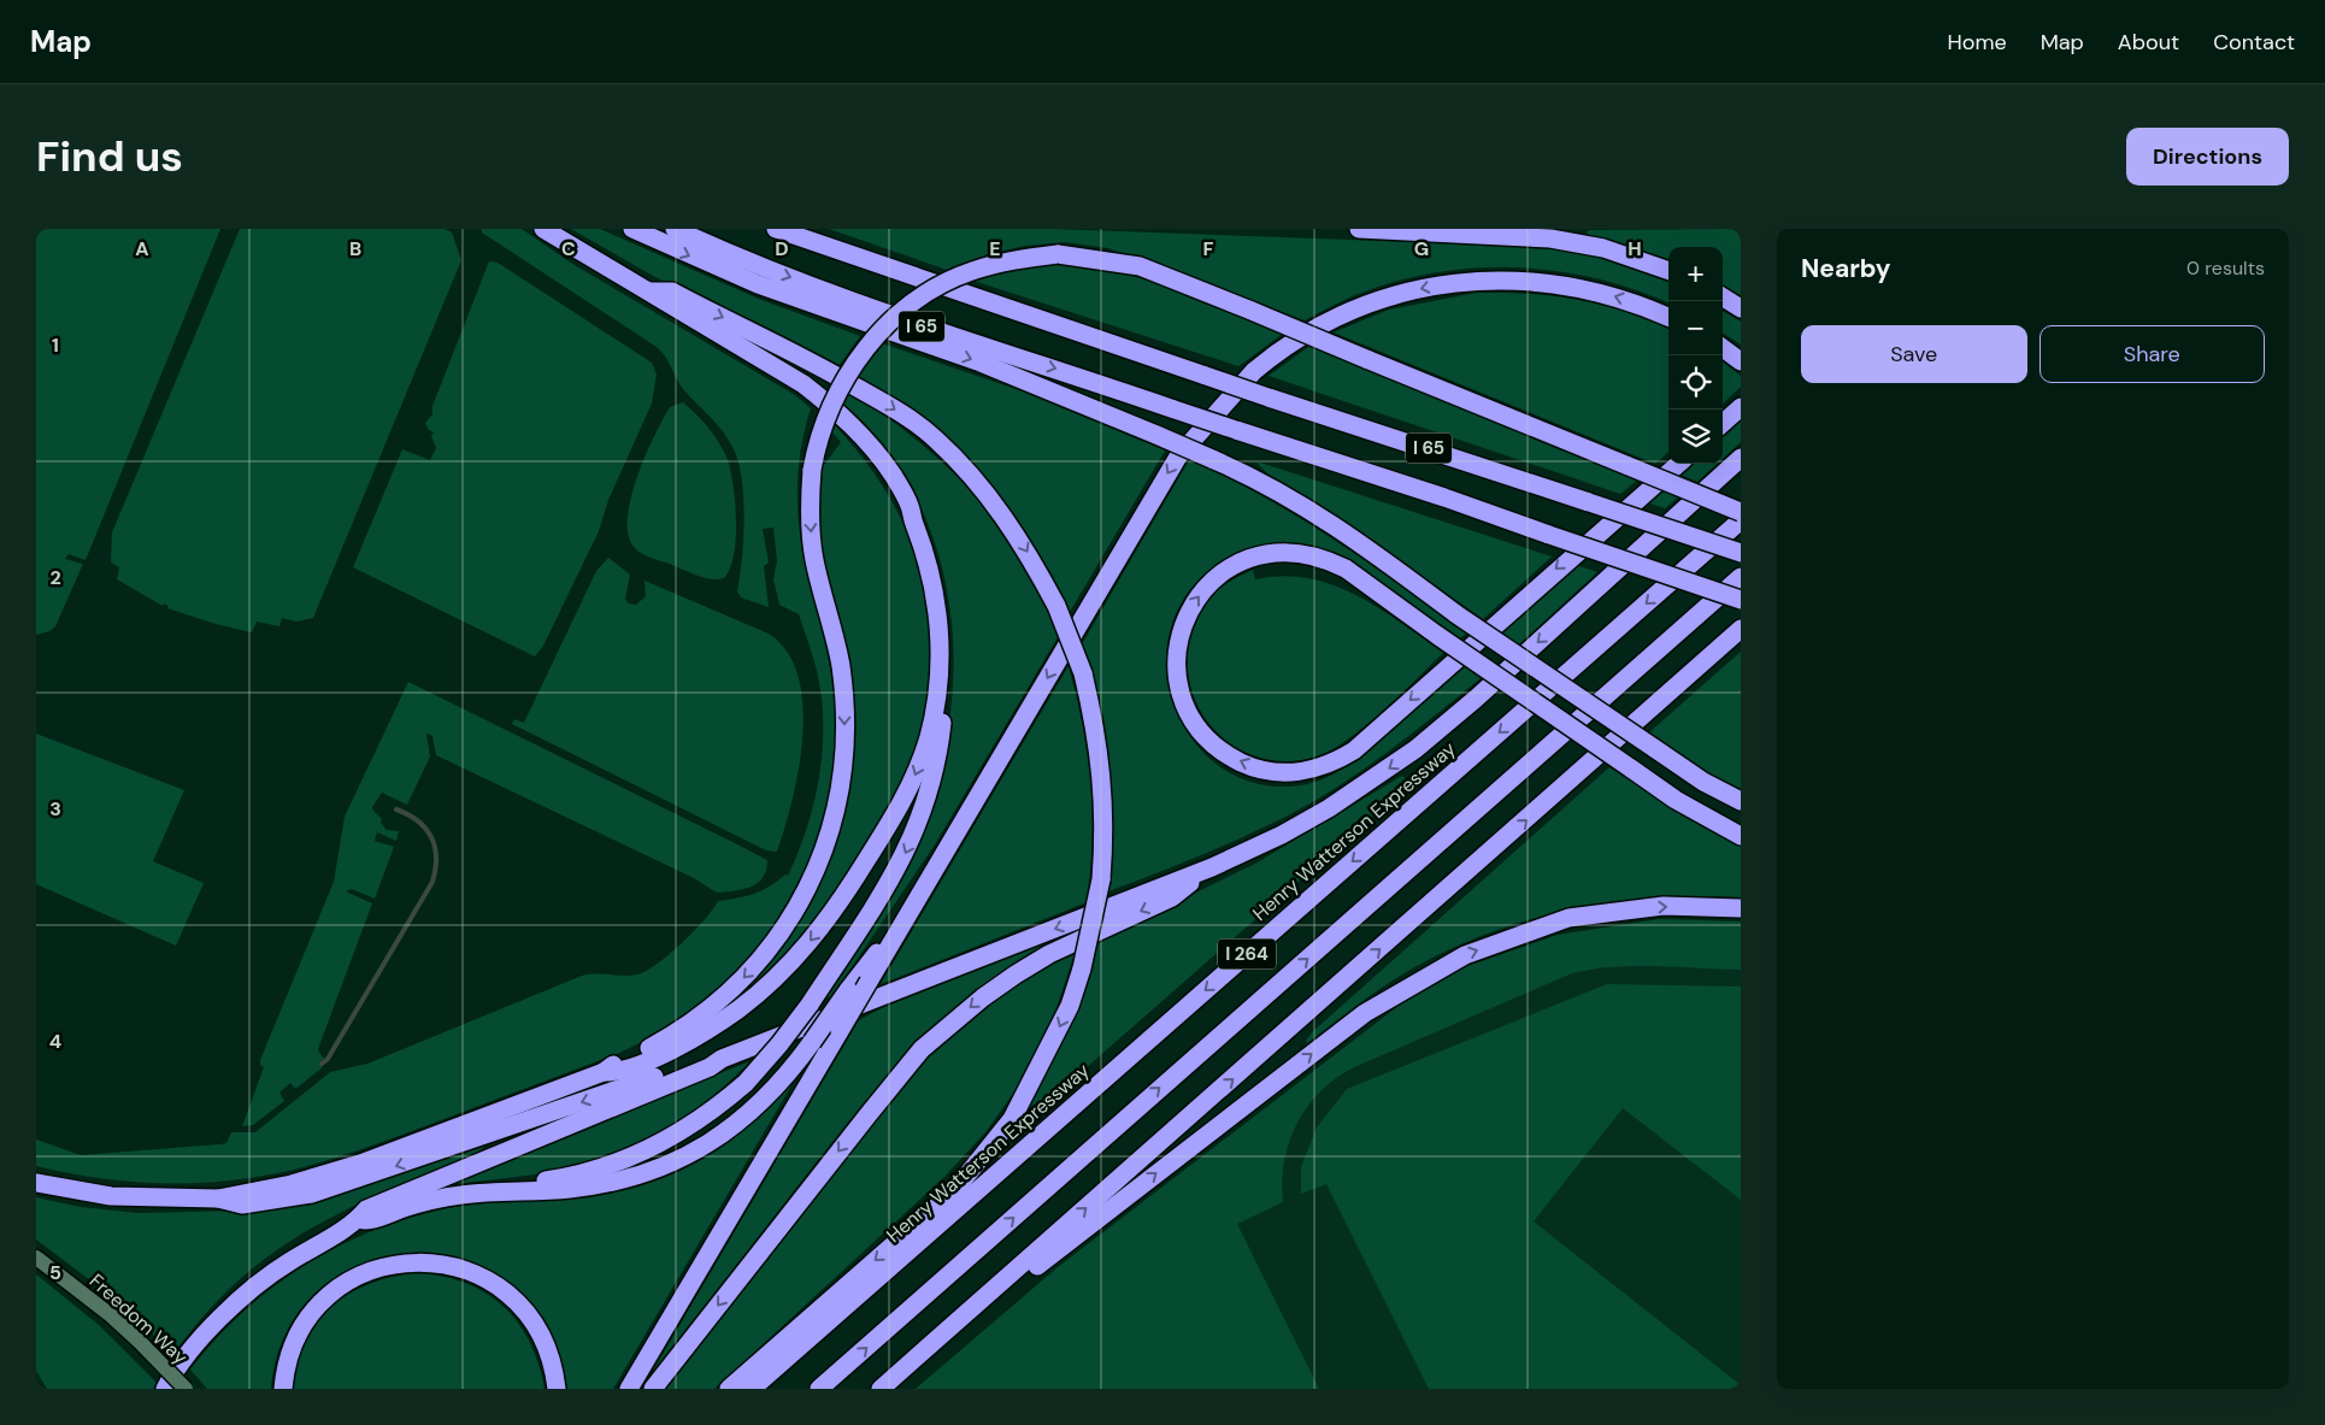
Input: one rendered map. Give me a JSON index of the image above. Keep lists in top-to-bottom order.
{
  "streets": {
    "highway": ["I 65", "Henry Watterson Expressway", "I 264"],
    "main road": ["Freedom Way"]
  },
  "page": {
    "header": "Map",
    "nav": [
      "Home",
      "Map",
      "About",
      "Contact"
    ],
    "buttons": [
      "Directions",
      ["Save", "Share"]
    ],
    "title": "Find us",
    "heading": ["Nearby", "0 results"],
    "map_buttons": ["+", "−"]
  },
  "grid": {
    "columns": [
      "A",
      "B",
      "C",
      "D",
      "E",
      "F",
      "G",
      "H"
    ],
    "rows": [
      "1",
      "2",
      "3",
      "4",
      "5"
    ]
  }
}
